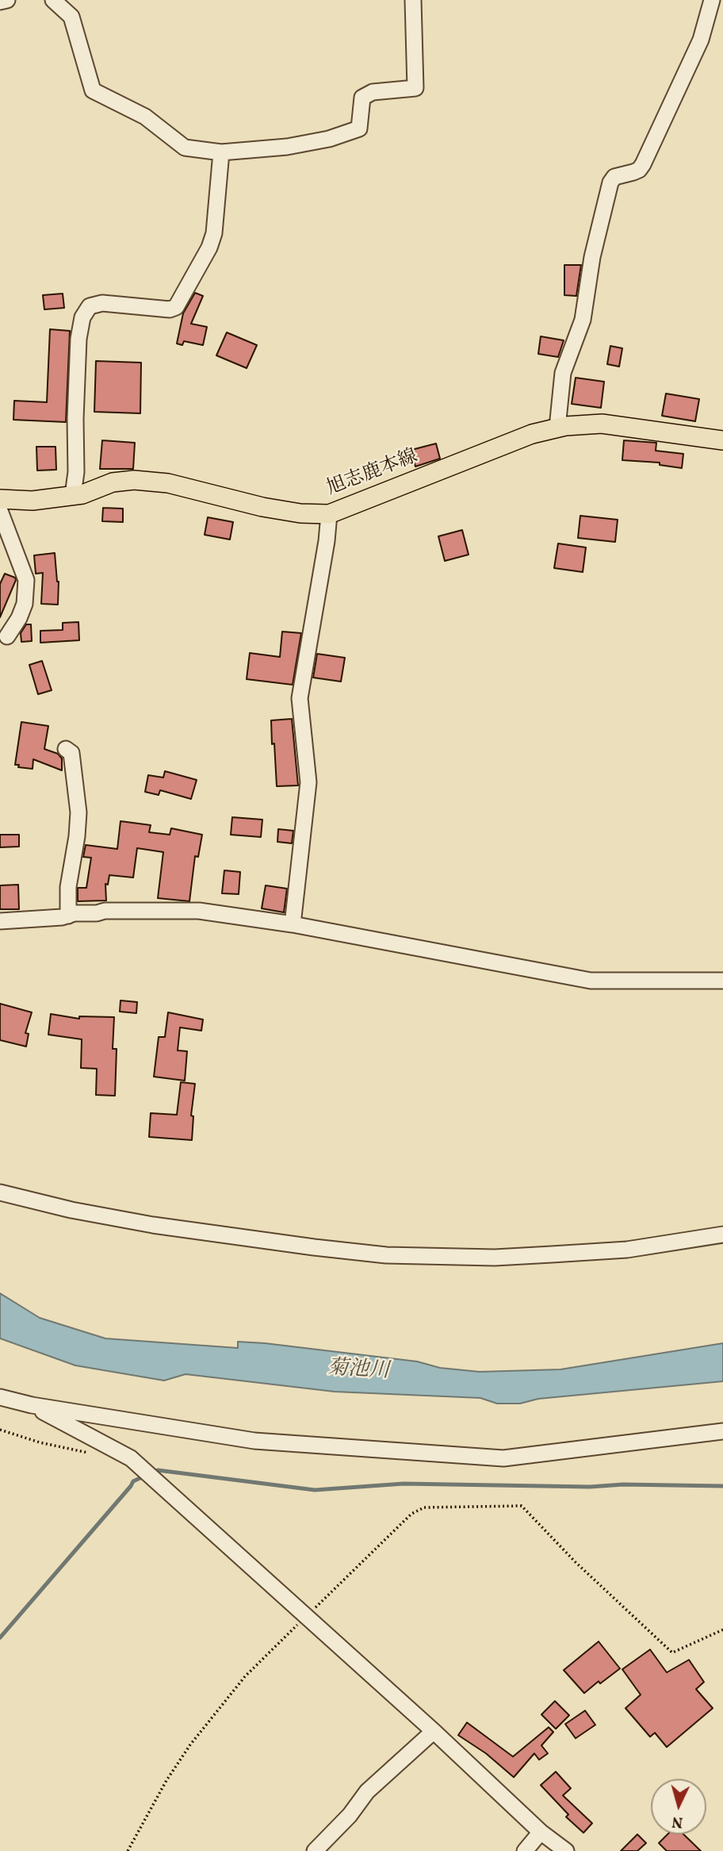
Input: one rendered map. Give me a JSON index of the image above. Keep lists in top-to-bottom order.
{
  "streets": {
    "main road": ["旭志鹿本線"]
  },
  "water": ["菊池川"],
  "north": "bottom"
}
